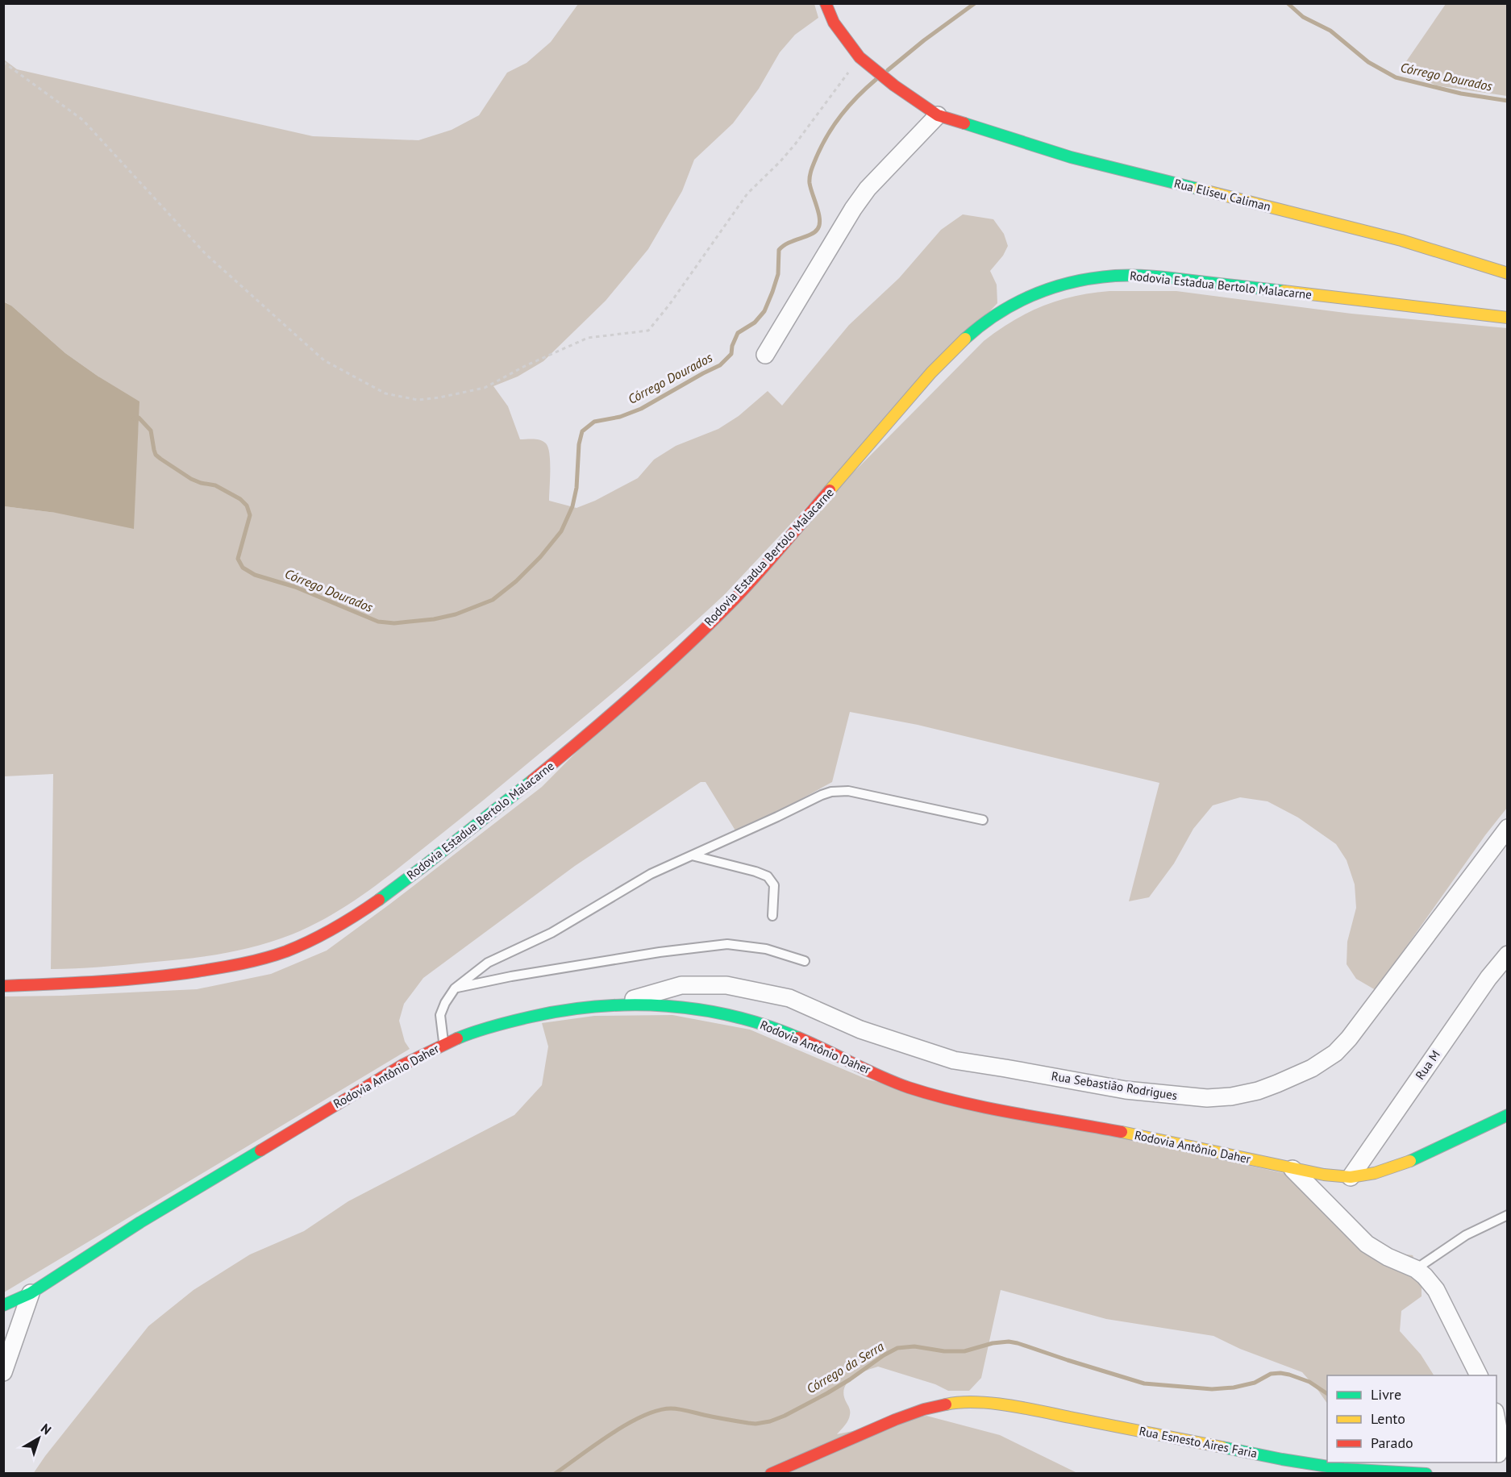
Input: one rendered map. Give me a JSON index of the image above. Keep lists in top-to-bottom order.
{
  "streets": {
    "main road": [
      "Rua Eliseu Caliman",
      "Rodovia Estadua Bertolo Malacarne",
      "Rodovia Antônio Daher",
      "Rua Esnesto Aires Faria"
    ],
    "street": ["Rua M", "Rua Sebastião Rodrigues"]
  },
  "crossings": [
    ["Rodovia Antônio Daher", "Rua M"],
    ["Rodovia Antônio Daher", "Rua Sebastião Rodrigues"]
  ],
  "water": ["Córrego Dourados", "Córrego da Serra"],
  "legend": ["Livre", "Lento", "Parado"],
  "north": "top right"
}
